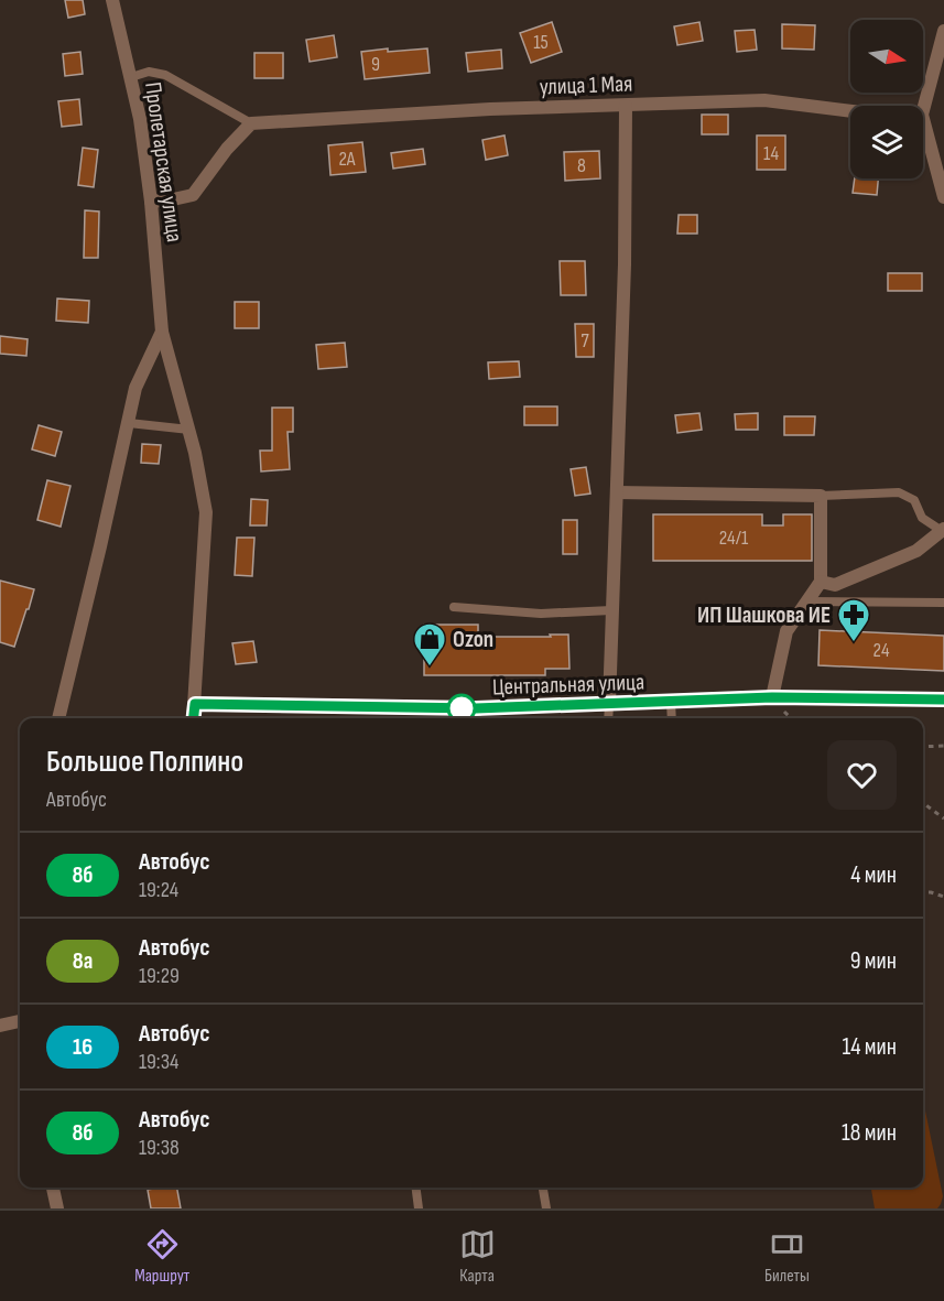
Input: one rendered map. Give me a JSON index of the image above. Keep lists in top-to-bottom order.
{
  "streets": {
    "street": ["улица 1 Мая", "Пролетарская улица", "Центральная улица"]
  },
  "places": {
    "pharmacy": ["ИП Шашкова ИЕ"],
    "shop": ["Ozon"]
  },
  "lines": ["bus line 8б"],
  "house_numbers": [
    "15",
    "9",
    "14",
    "2А",
    "8",
    "7",
    "24/1",
    "24"
  ],
  "north": "right",
  "page": {
    "heading": ["Большое Полпино", "Автобус"],
    "list": [
      {
        "mark": "8б",
        "name": "Автобус",
        "note": "19:24",
        "value": "4 мин"
      },
      {
        "mark": "8а",
        "name": "Автобус",
        "note": "19:29",
        "value": "9 мин"
      },
      {
        "mark": "16",
        "name": "Автобус",
        "note": "19:34",
        "value": "14 мин"
      },
      {
        "mark": "8б",
        "name": "Автобус",
        "note": "19:38",
        "value": "18 мин"
      }
    ],
    "tabs": ["Маршрут", "Карта", "Билеты"]
  }
}
